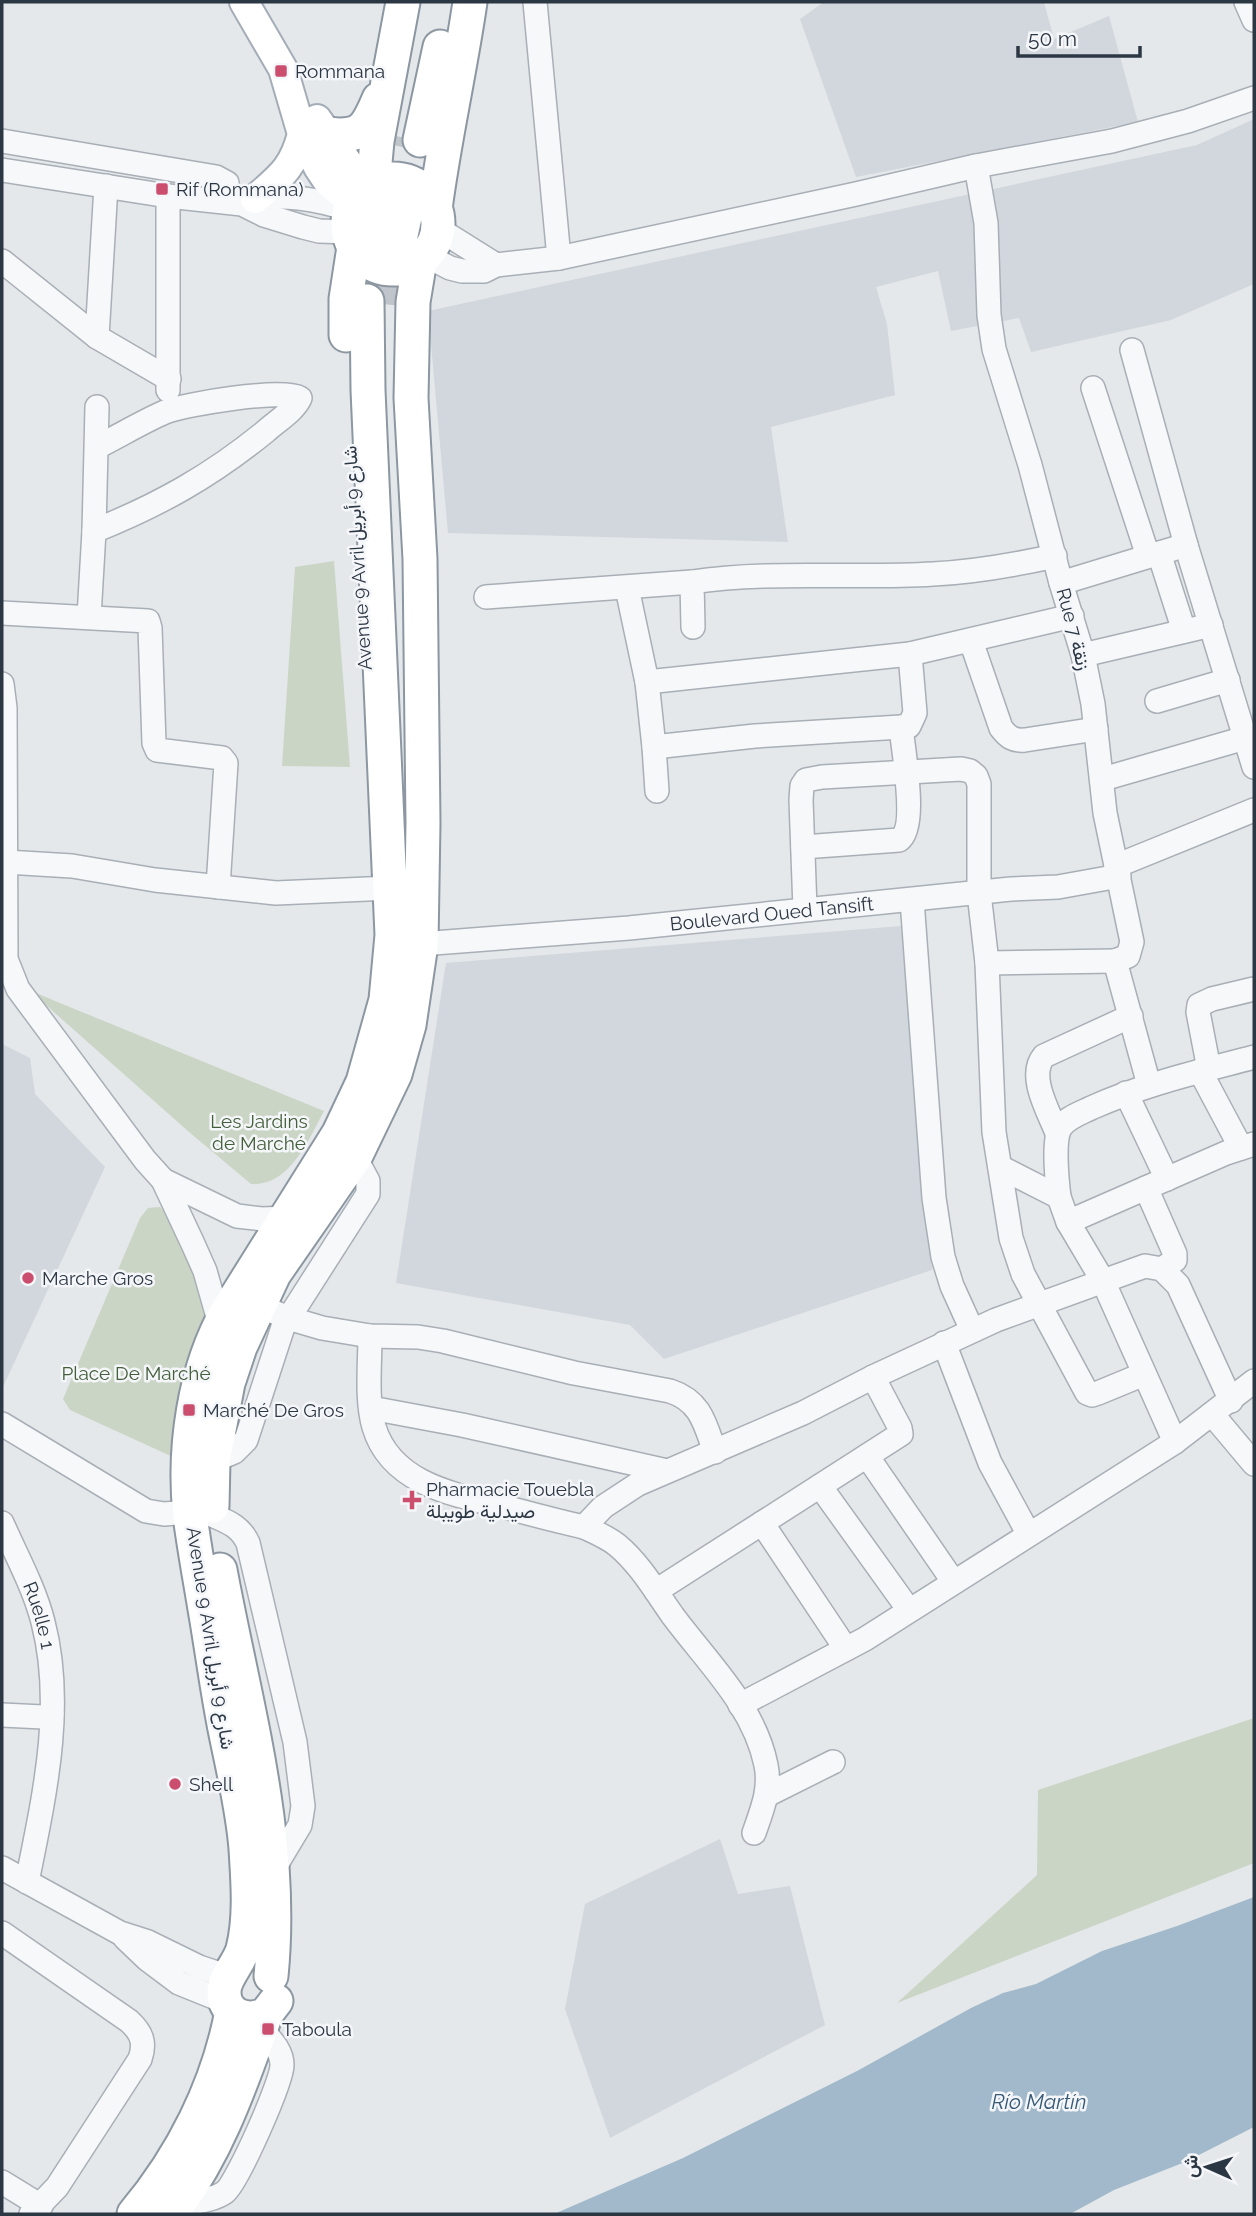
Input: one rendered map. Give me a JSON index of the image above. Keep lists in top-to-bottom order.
{
  "streets": {
    "highway": ["Avenue 9 Avril شارع 9 أبريل"],
    "street": ["Rue 7 زنقة", "Boulevard Oued Tansift", "Ruelle 1"]
  },
  "crossings": [
    ["Avenue 9 Avril شارع 9 أبريل", "Boulevard Oued Tansift"],
    ["Rue 7 زنقة", "Boulevard Oued Tansift"]
  ],
  "water": ["Río Martín"],
  "parks": ["Les Jardins de Marché", "Place De Marché"],
  "places": {
    "transit": [
      "Rommana",
      "Rif (Rommana)",
      "Marché De Gros",
      "Taboula"
    ],
    "other": ["Marche Gros", "Shell"],
    "health": ["Pharmacie Touebla صيدلية طويبلة"]
  },
  "scale_bar": "50 m",
  "north": "left"
}
